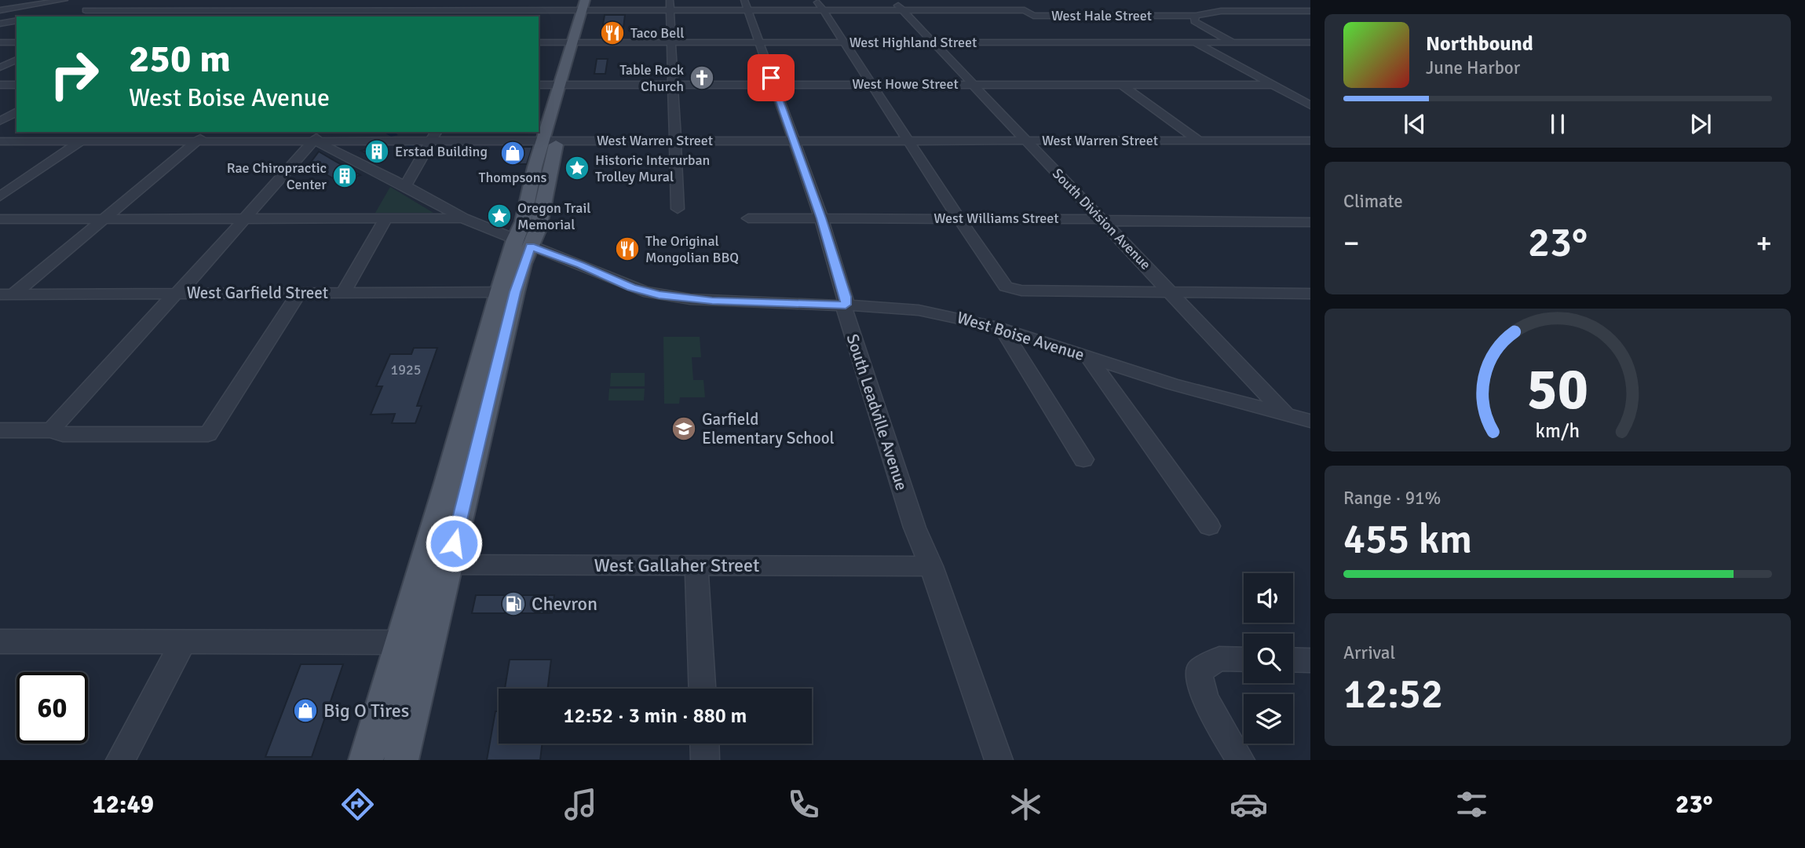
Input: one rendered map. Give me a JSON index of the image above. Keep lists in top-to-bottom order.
{
  "streets": {
    "street": [
      "West Hale Street",
      "West Highland Street",
      "West Howe Street",
      "West Warren Street",
      "West Williams Street",
      "South Division Avenue",
      "West Garfield Street",
      "West Boise Avenue",
      "South Leadville Avenue",
      "West Gallaher Street"
    ]
  },
  "crossings": [
    ["West Hale Street", "South Division Avenue"],
    ["West Hale Street", "South Leadville Avenue"],
    ["West Highland Street", "South Division Avenue"],
    ["West Highland Street", "South Leadville Avenue"],
    ["West Howe Street", "South Division Avenue"],
    ["West Howe Street", "South Leadville Avenue"],
    ["West Warren Street", "South Division Avenue"],
    ["West Warren Street", "West Boise Avenue"],
    ["West Warren Street", "South Leadville Avenue"],
    ["West Williams Street", "South Division Avenue"],
    ["West Williams Street", "South Leadville Avenue"],
    ["South Division Avenue", "West Boise Avenue"],
    ["West Boise Avenue", "South Leadville Avenue"],
    ["South Leadville Avenue", "West Gallaher Street"]
  ],
  "places": {
    "restaurant": ["Taco Bell", "The Original Mongolian BBQ"],
    "church": ["Table Rock Church"],
    "building": ["Erstad Building", "Rae Chiropractic Center"],
    "shop": ["Thompsons", "Big O Tires"],
    "place": ["Historic Interurban Trolley Mural", "Oregon Trail Memorial"],
    "school or university": ["Garfield Elementary School"],
    "fuel station": ["Chevron"]
  },
  "house_numbers": ["1925"],
  "page": {
    "turn": ["250 m", "West Boise Avenue"],
    "song": ["Northbound", "June Harbor"],
    "tile": [
      "Climate",
      ["Range · 91%", "455 km"],
      ["Arrival", "12:52"]
    ],
    "heat": ["−", "23°", "+"],
    "limit": "60",
    "trip": "12:52 · 3 min · 880 m",
    "tabs": ["12:49", "23°"],
    "gauge": ["50", "km/h"]
  }
}
